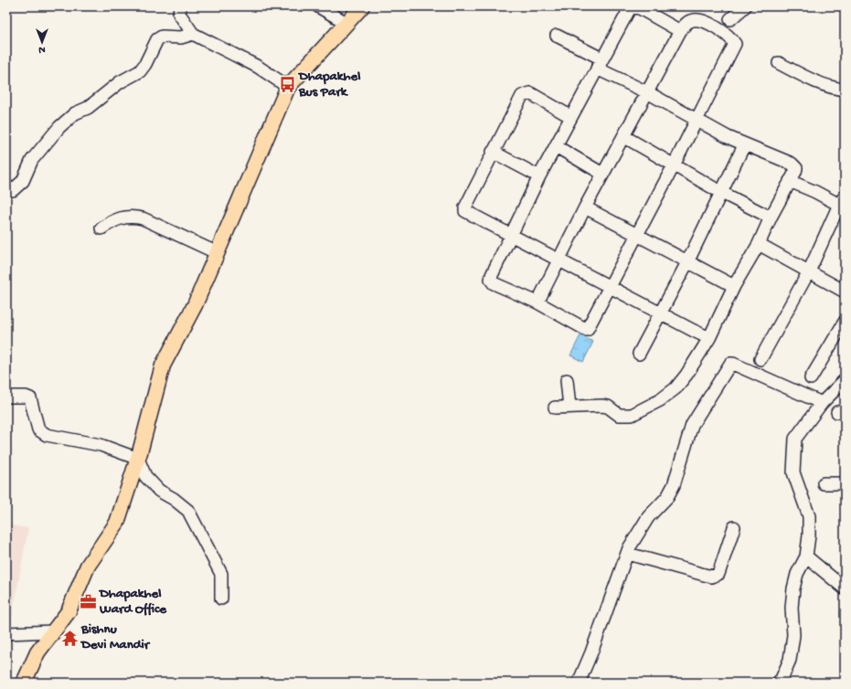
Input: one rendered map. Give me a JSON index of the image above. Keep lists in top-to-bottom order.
{
  "places": {
    "bus stop": ["Dhapakhel Bus Park"],
    "office": ["Dhapakhel Ward Office"],
    "temple": ["Bishnu Devi Mandir"]
  },
  "north": "bottom"
}
